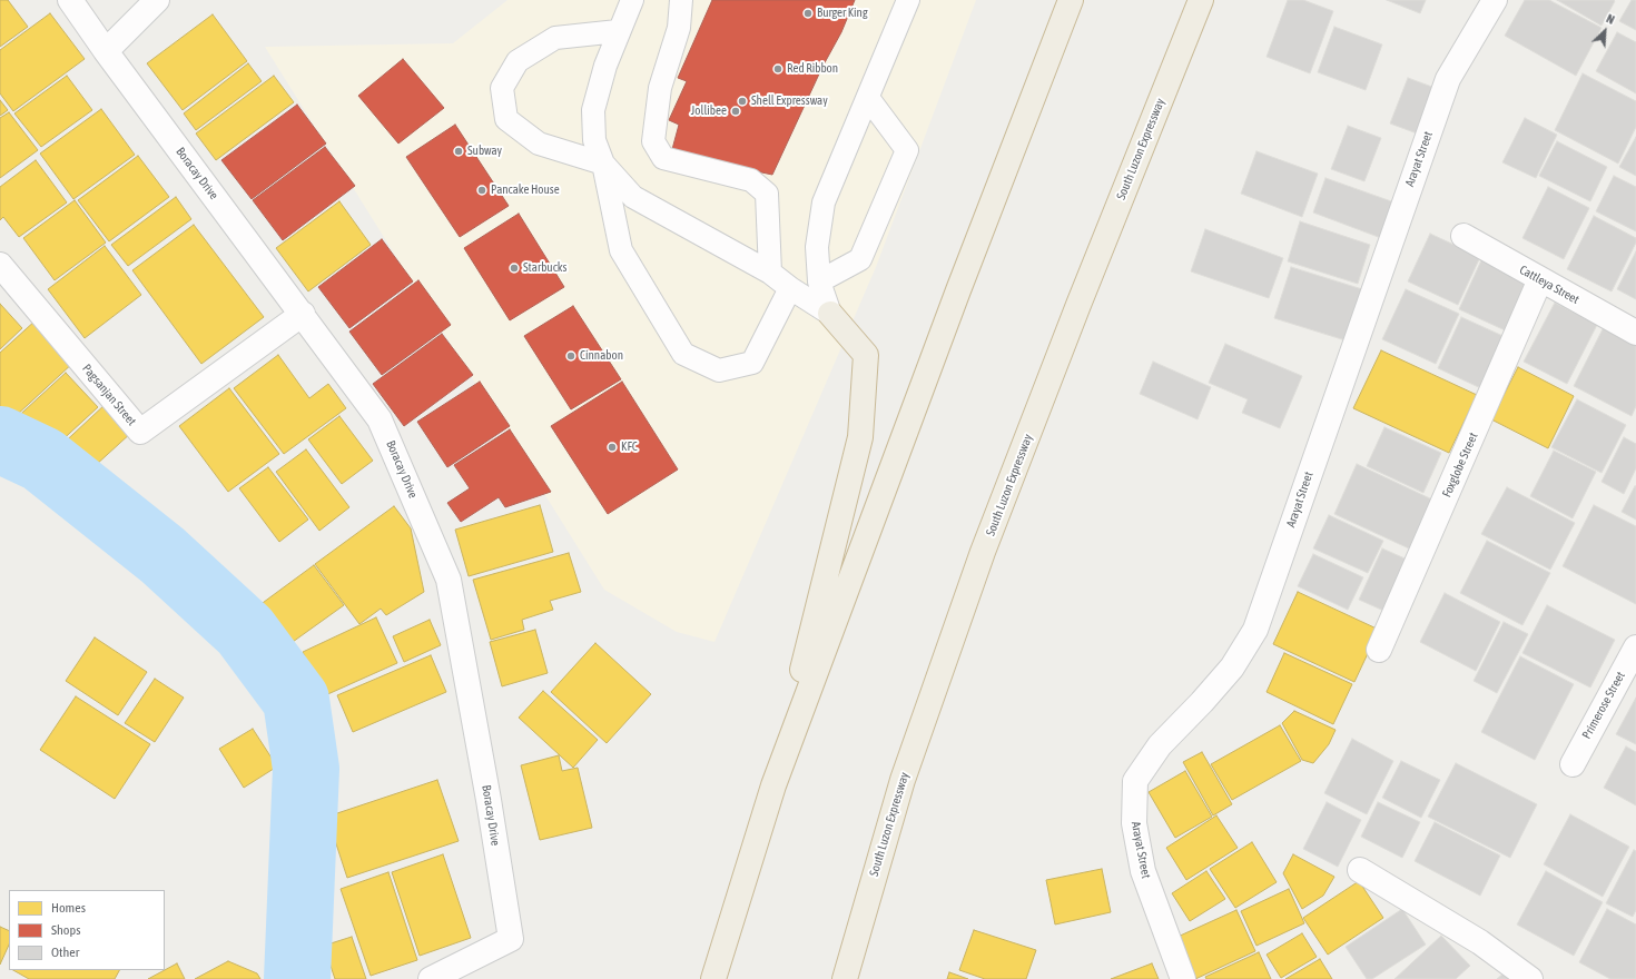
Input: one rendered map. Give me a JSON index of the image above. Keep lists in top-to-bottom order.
{
  "streets": {
    "highway": ["South Luzon Expressway"],
    "street": [
      "Arayat Street",
      "Boracay Drive",
      "Cattleya Street",
      "Pagsanjan Street",
      "Foxglobe Street",
      "Primerose Street"
    ]
  },
  "crossings": [
    ["Boracay Drive", "Pagsanjan Street"],
    ["Cattleya Street", "Foxglobe Street"]
  ],
  "places": [
    "Burger King",
    "Red Ribbon",
    "Shell Expressway",
    "Jollibee",
    "Subway",
    "Pancake House",
    "Starbucks",
    "Cinnabon",
    "KFC"
  ],
  "legend": ["Homes", "Shops", "Other"],
  "north": "top right"
}
